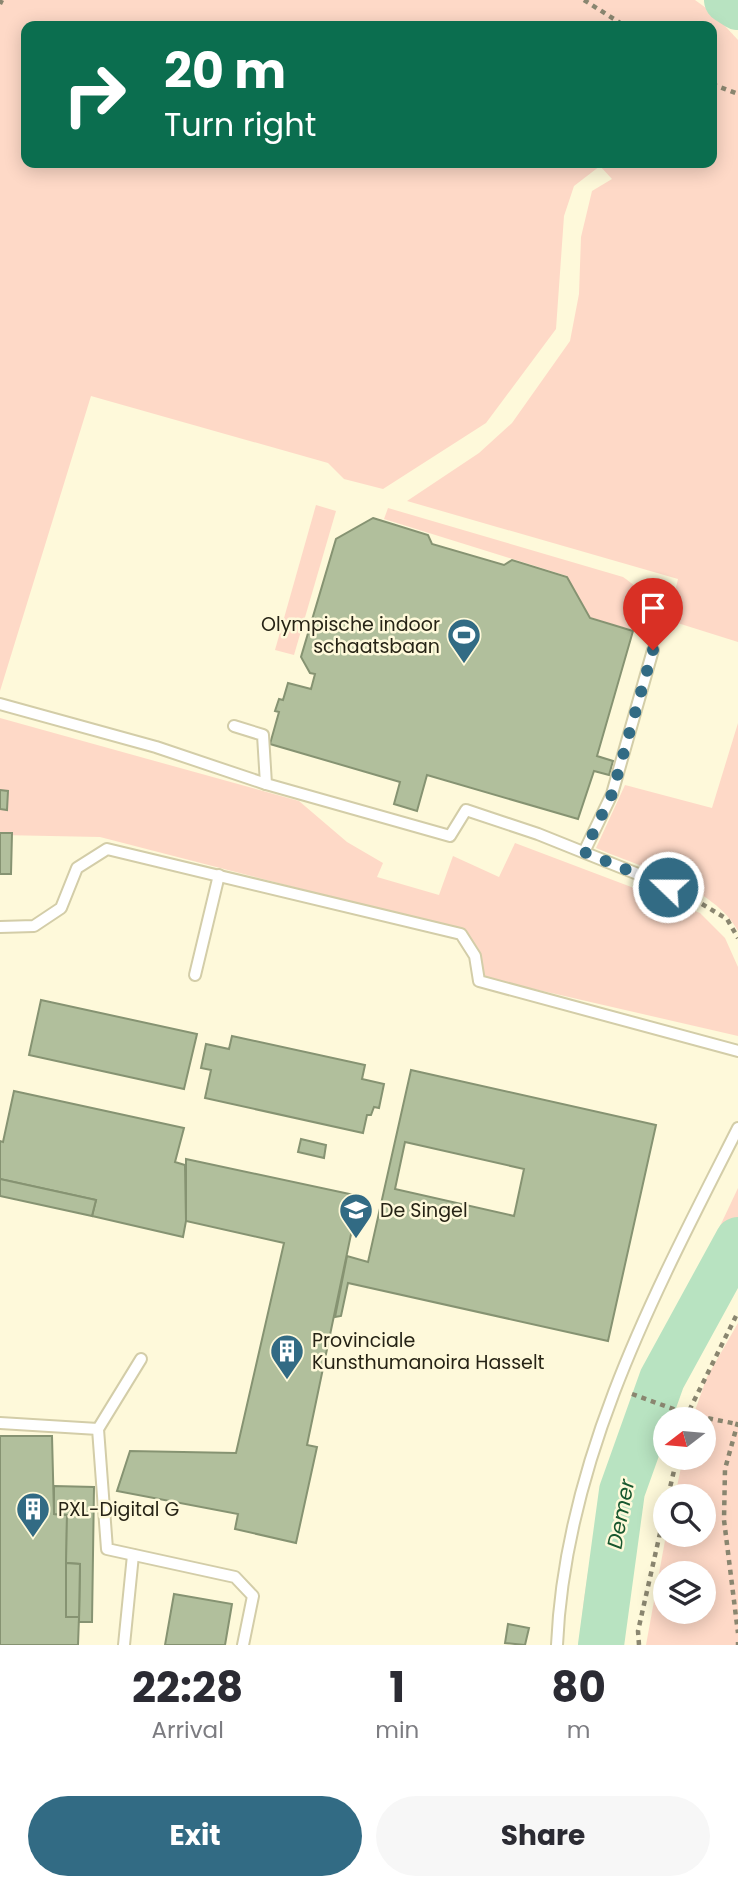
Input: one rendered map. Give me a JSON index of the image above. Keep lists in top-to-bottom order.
{
  "water": ["Demer"],
  "places": {
    "sports": ["Olympische indoor schaatsbaan"],
    "school or university": ["De Singel"],
    "building": ["Provinciale Kunsthumanoira Hasselt", "PXL-Digital G"]
  },
  "north": "left",
  "page": {
    "turn": ["20 m", "Turn right"],
    "eta": [
      "22:28",
      "Arrival",
      "1",
      "min",
      "80",
      "m"
    ],
    "buttons": ["Exit", "Share"]
  }
}
